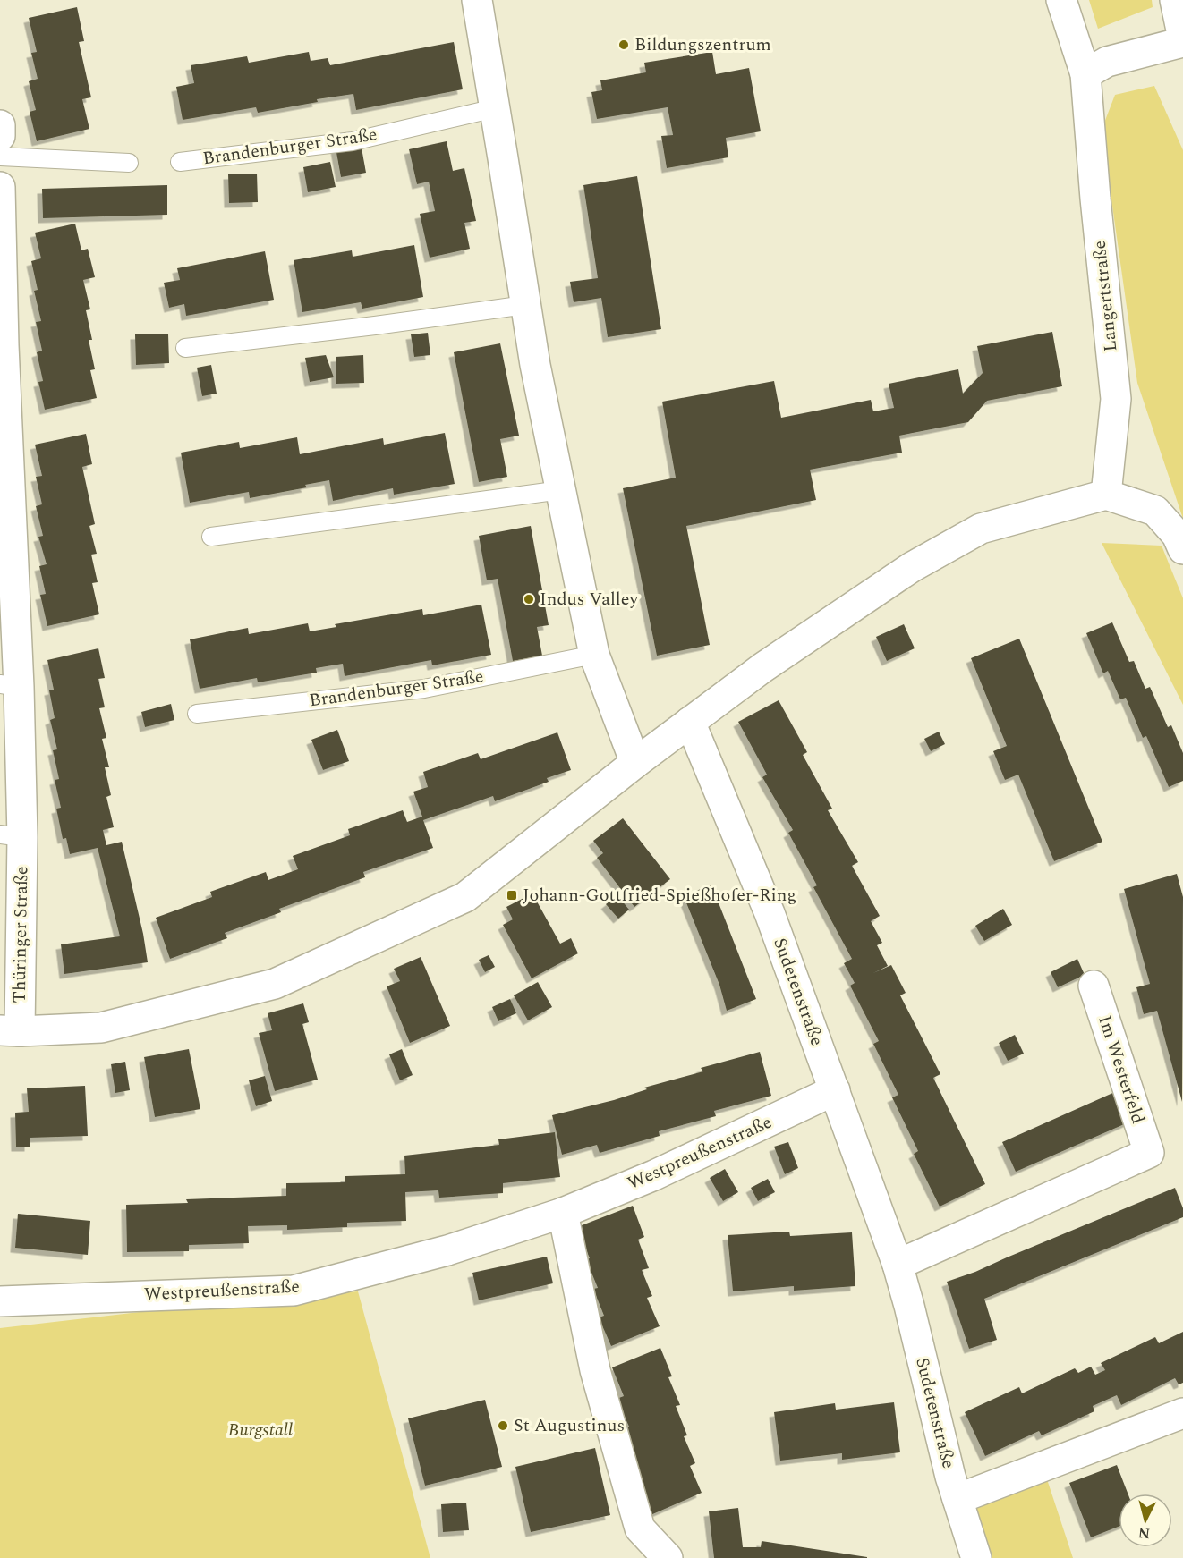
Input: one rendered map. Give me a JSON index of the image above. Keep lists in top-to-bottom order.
{
  "streets": {
    "street": [
      "Langertstraße",
      "Thüringer Straße",
      "Sudetenstraße",
      "Im Westerfeld",
      "Westpreußenstraße"
    ],
    "lane": ["Brandenburger Straße"]
  },
  "crossings": [
    ["Sudetenstraße", "Im Westerfeld"],
    ["Sudetenstraße", "Westpreußenstraße"]
  ],
  "parks": ["Burgstall"],
  "places": {
    "other": ["Bildungszentrum", "Indus Valley", "St Augustinus"],
    "transit": ["Johann-Gottfried-Spießhofer-Ring"]
  },
  "north": "bottom"
}
